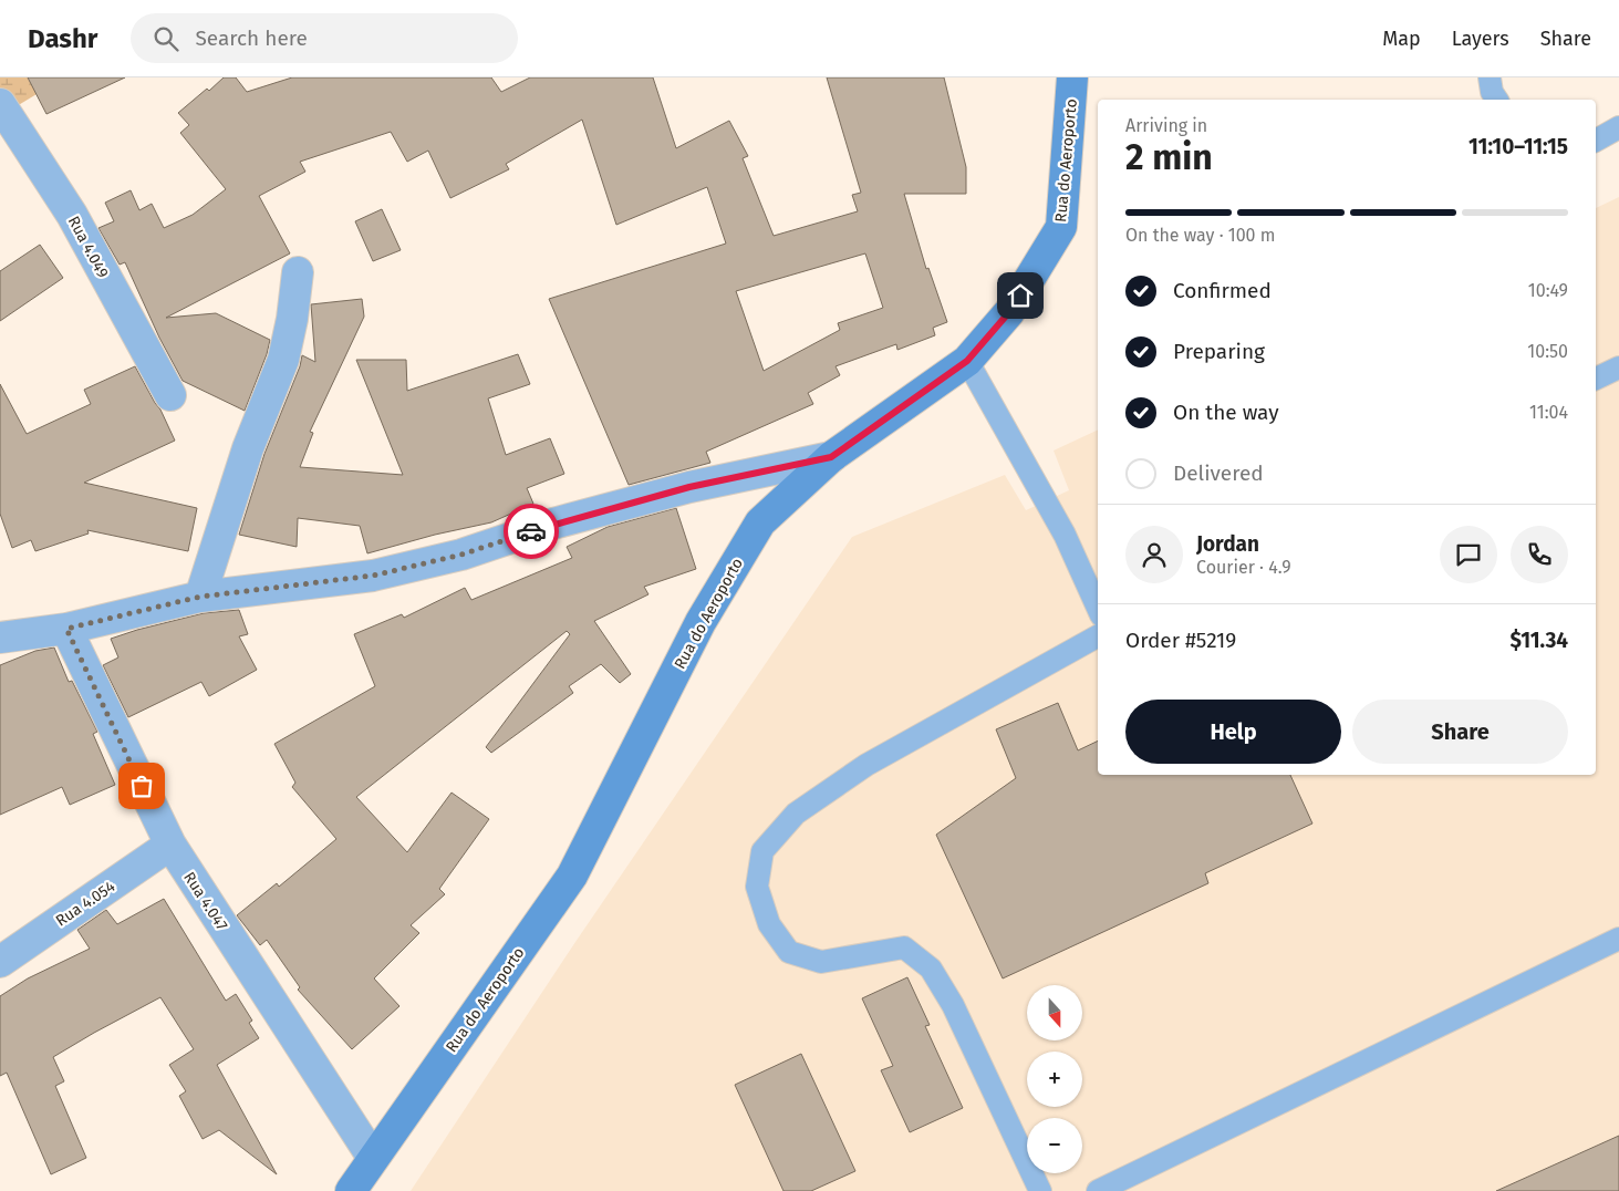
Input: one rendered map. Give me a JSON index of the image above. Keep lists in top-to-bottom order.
{
  "streets": {
    "main road": ["Rua do Aeroporto"],
    "street": ["Rua 4.049", "Rua 4.047", "Rua 4.054"]
  },
  "crossings": [
    ["Rua do Aeroporto", "Rua 4.047"],
    ["Rua 4.047", "Rua 4.054"]
  ],
  "north": "bottom",
  "page": {
    "header": "Dashr",
    "search": "Search here",
    "nav": ["Map", "Layers", "Share"],
    "heading": ["2 min", "Arriving in", "11:10–11:15"],
    "panel": [
      "Jordan",
      "Courier · 4.9",
      "Order #5219",
      "$11.34"
    ],
    "bar": "On the way · 100 m",
    "list": [
      ["Confirmed", "10:49"],
      ["Preparing", "10:50"],
      ["On the way", "11:04"],
      "Delivered"
    ],
    "buttons": ["Help", "Share"],
    "map_buttons": ["+", "−"]
  }
}
